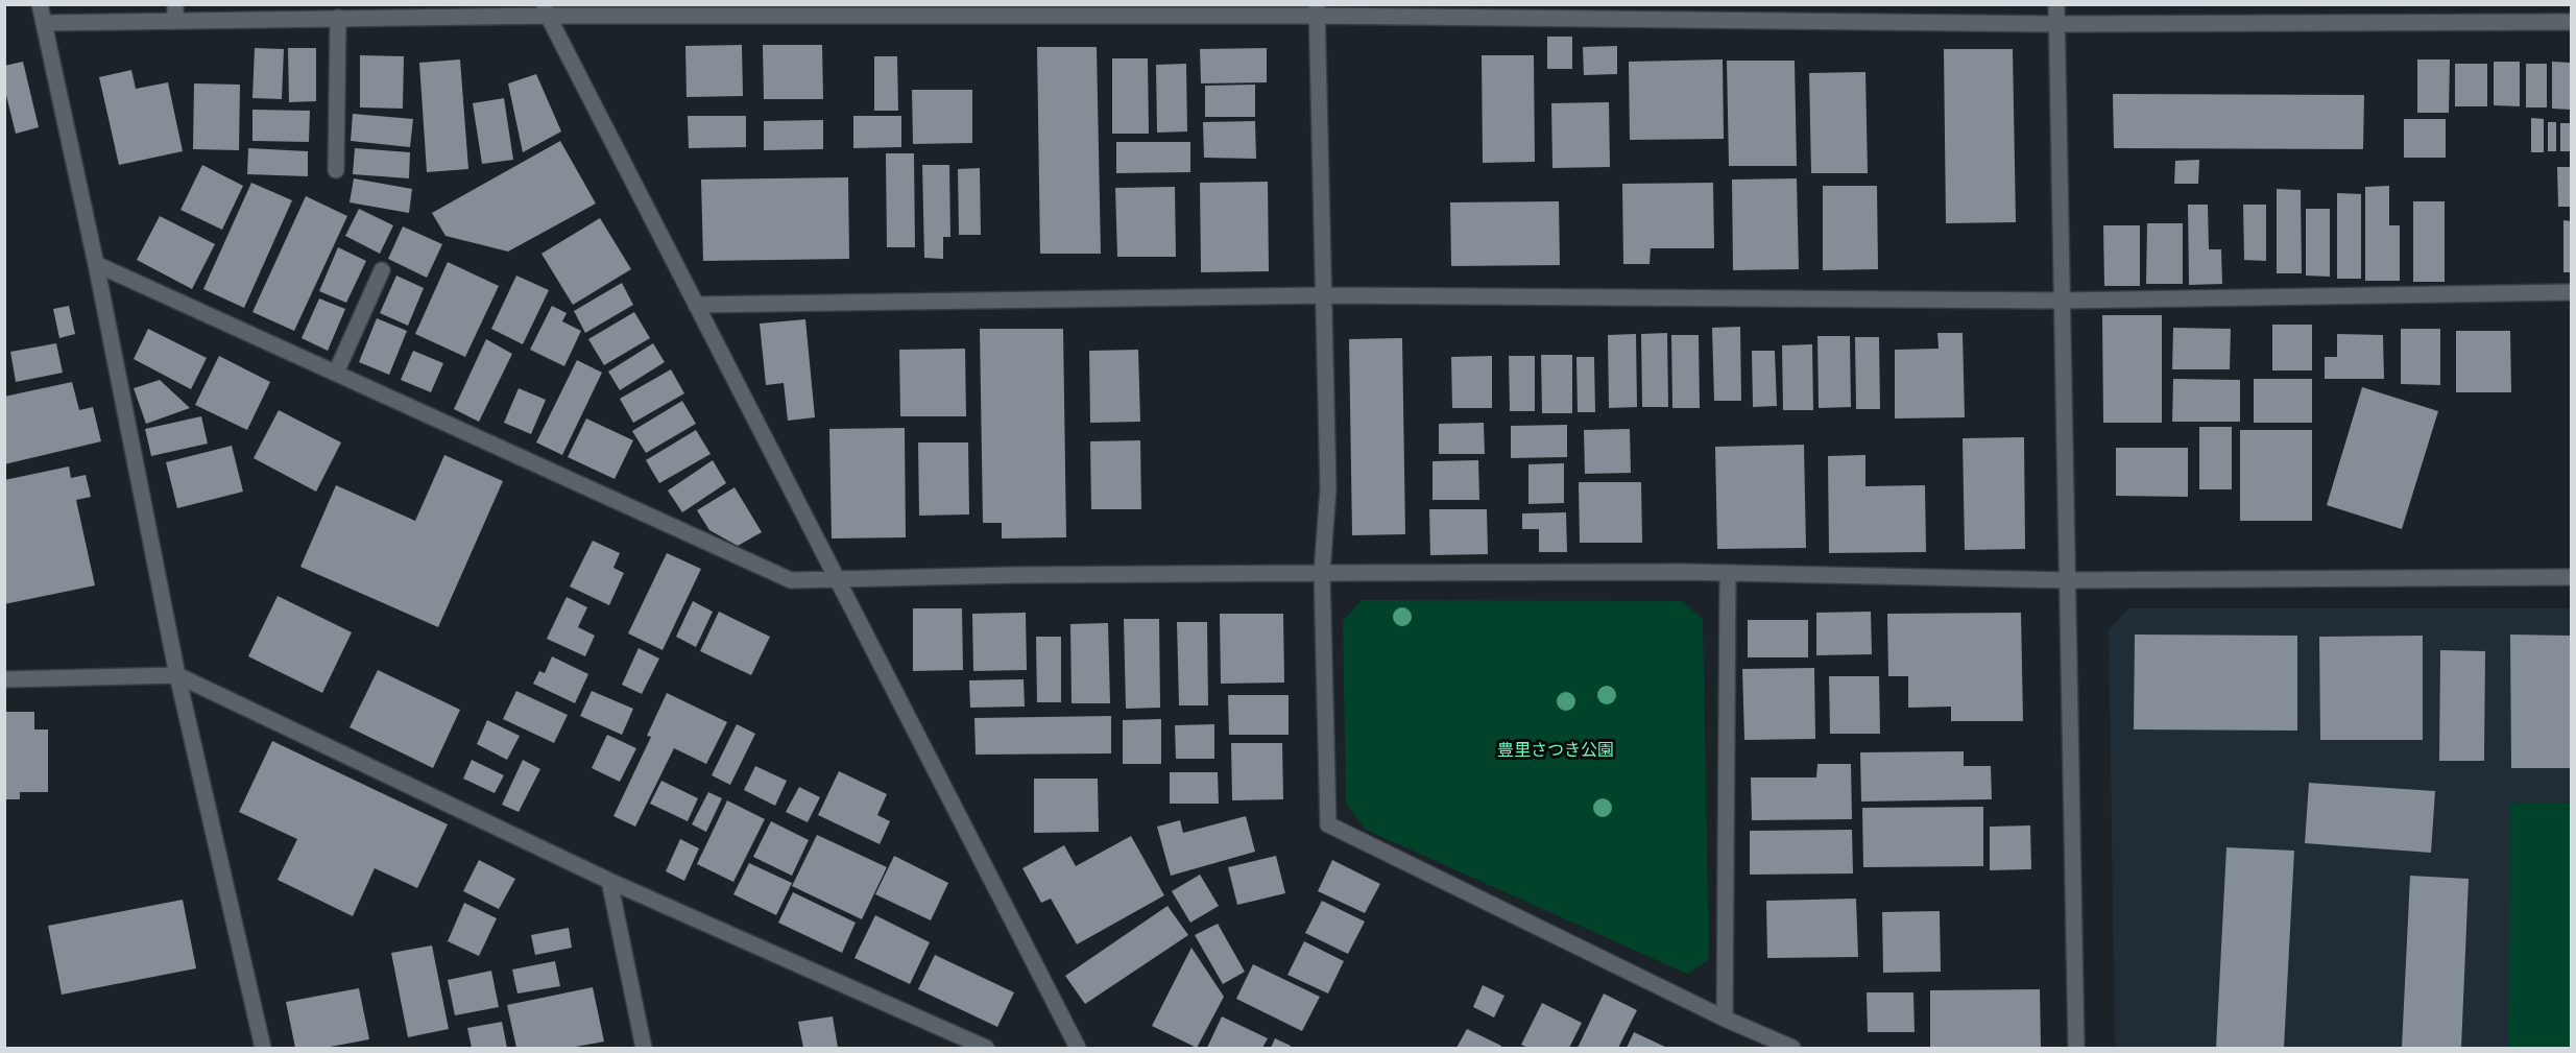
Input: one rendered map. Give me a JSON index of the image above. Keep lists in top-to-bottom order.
{
  "parks": ["豊里さつき公園"]
}
